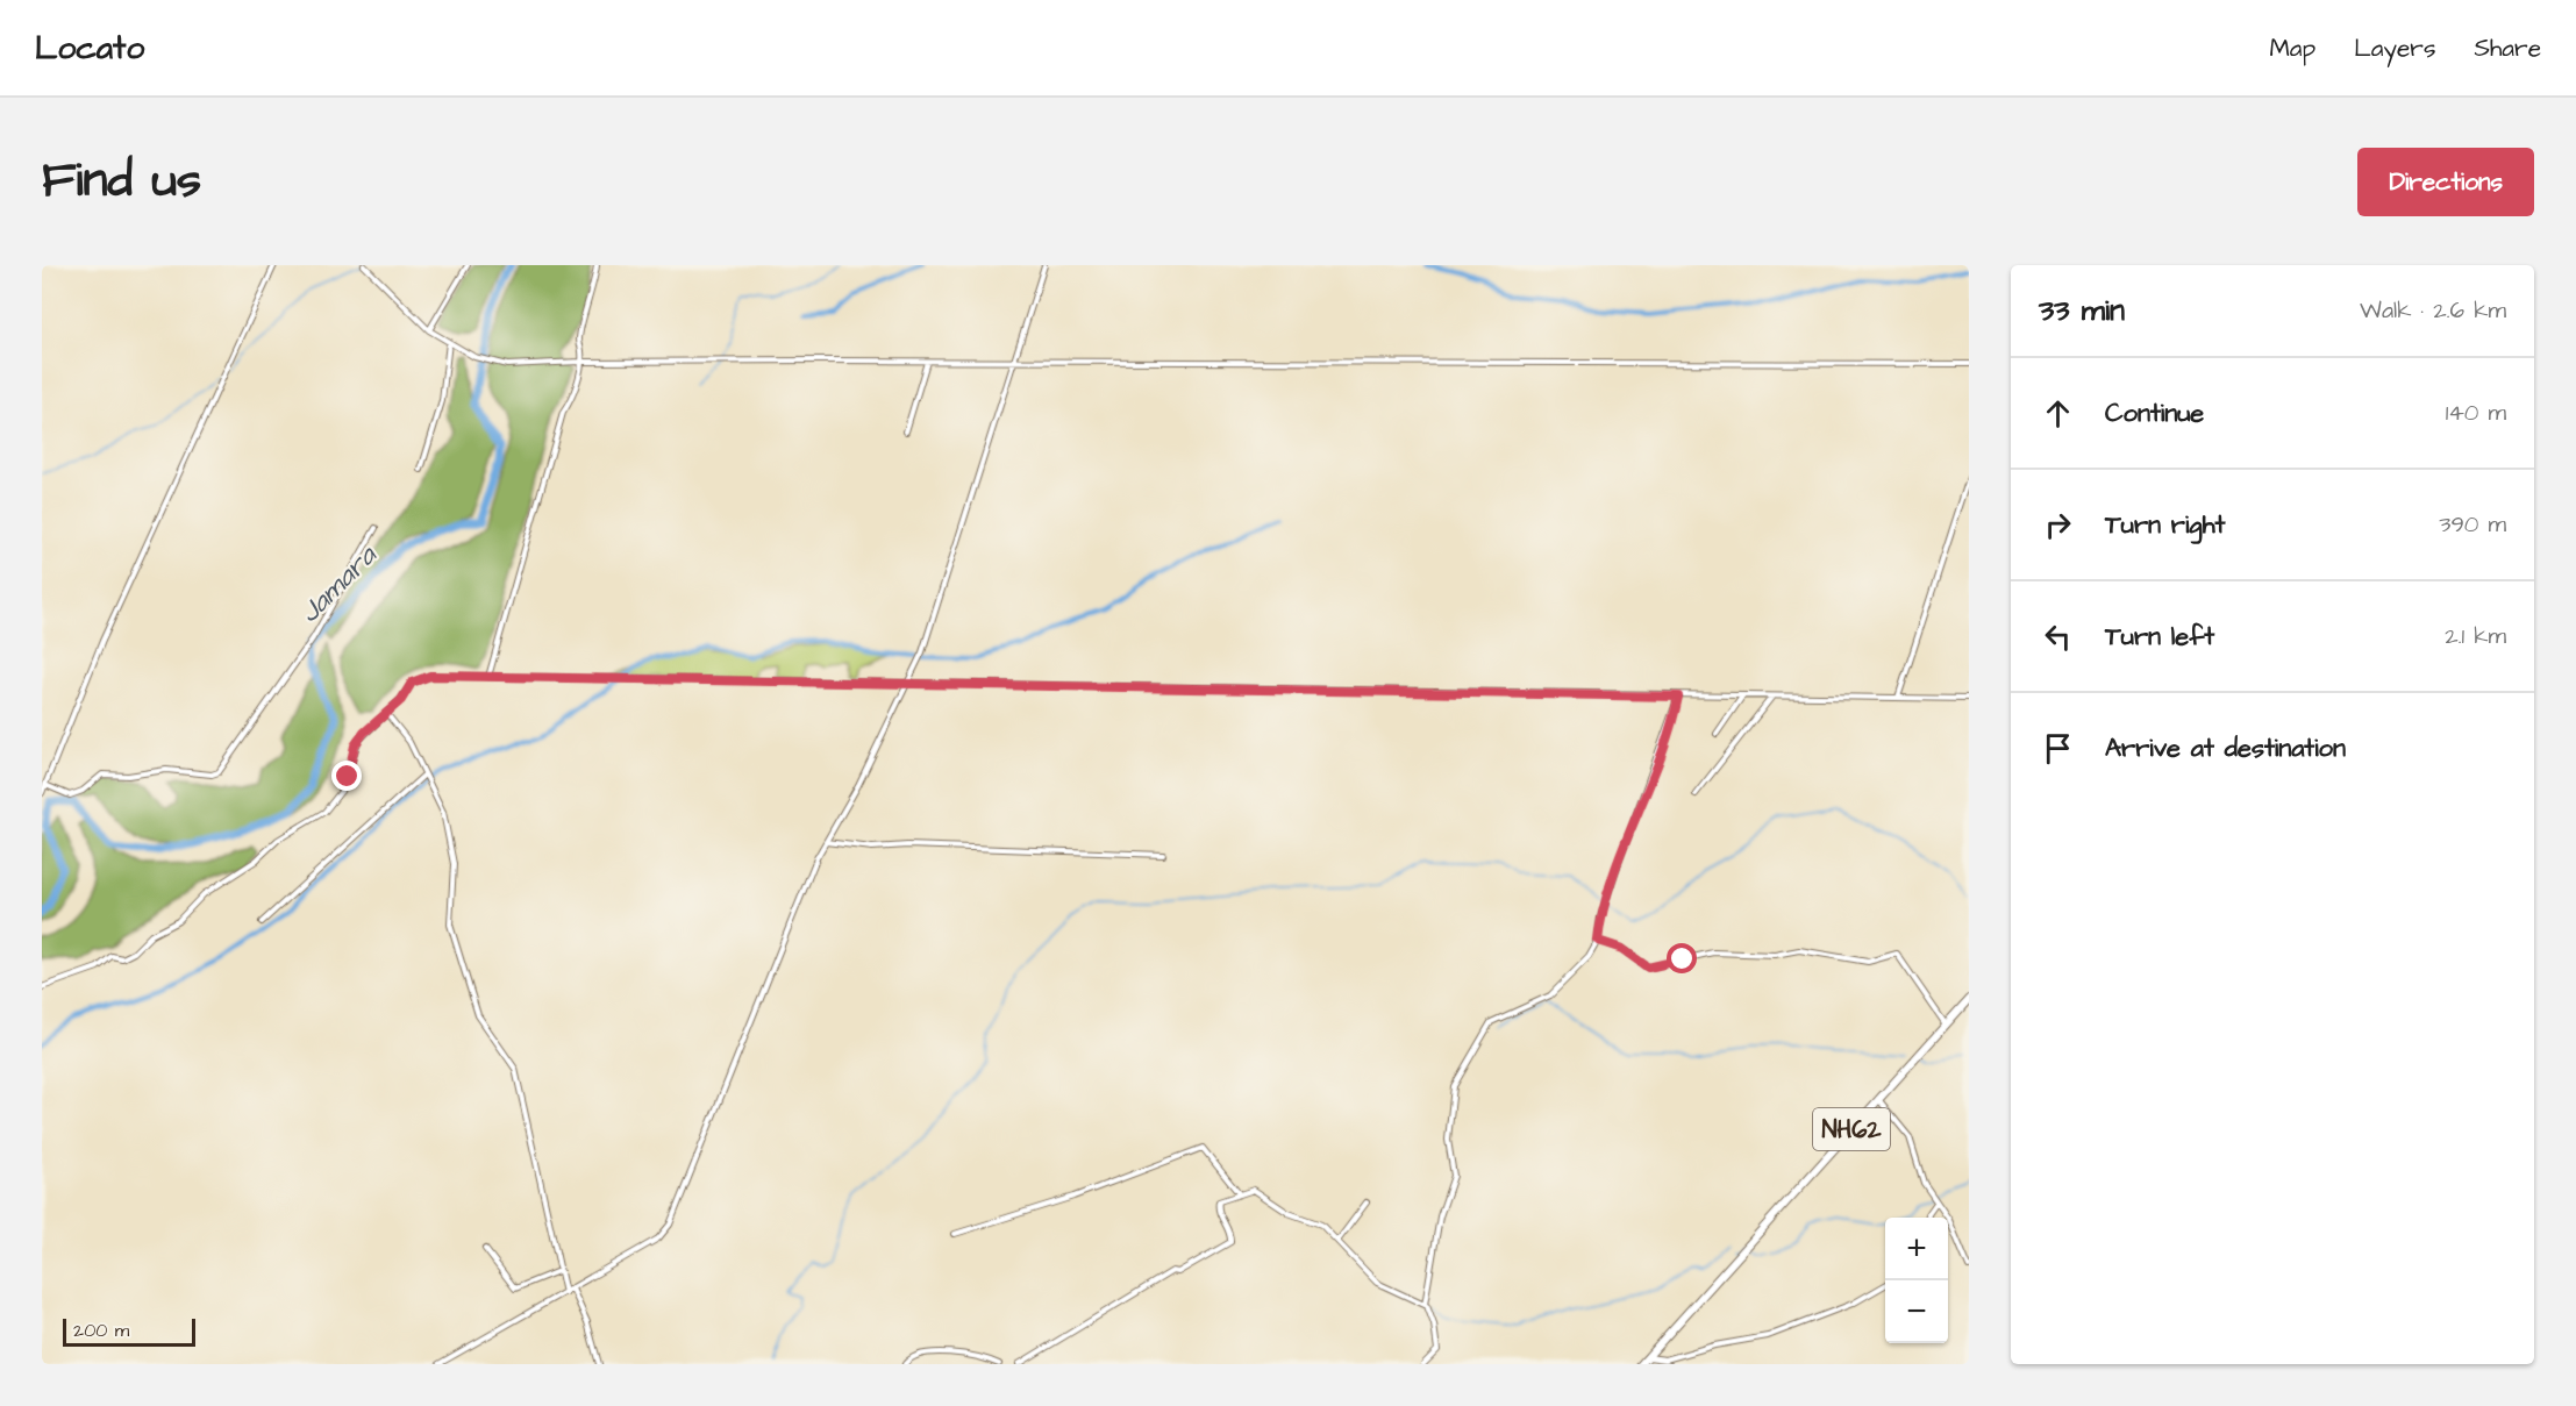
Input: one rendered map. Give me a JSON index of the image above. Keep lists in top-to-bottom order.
{
  "streets": {
    "main road": ["NH62"]
  },
  "water": ["Jamara"],
  "scale_bar": "200 m",
  "page": {
    "header": "Locato",
    "nav": ["Map", "Layers", "Share"],
    "title": "Find us",
    "buttons": "Directions",
    "heading": ["33 min", "Walk · 2.6 km"],
    "list": [
      ["Continue", "140 m"],
      ["Turn right", "390 m"],
      ["Turn left", "2.1 km"],
      "Arrive at destination"
    ],
    "map_buttons": ["+", "−"],
    "scale": "200 m"
  }
}
